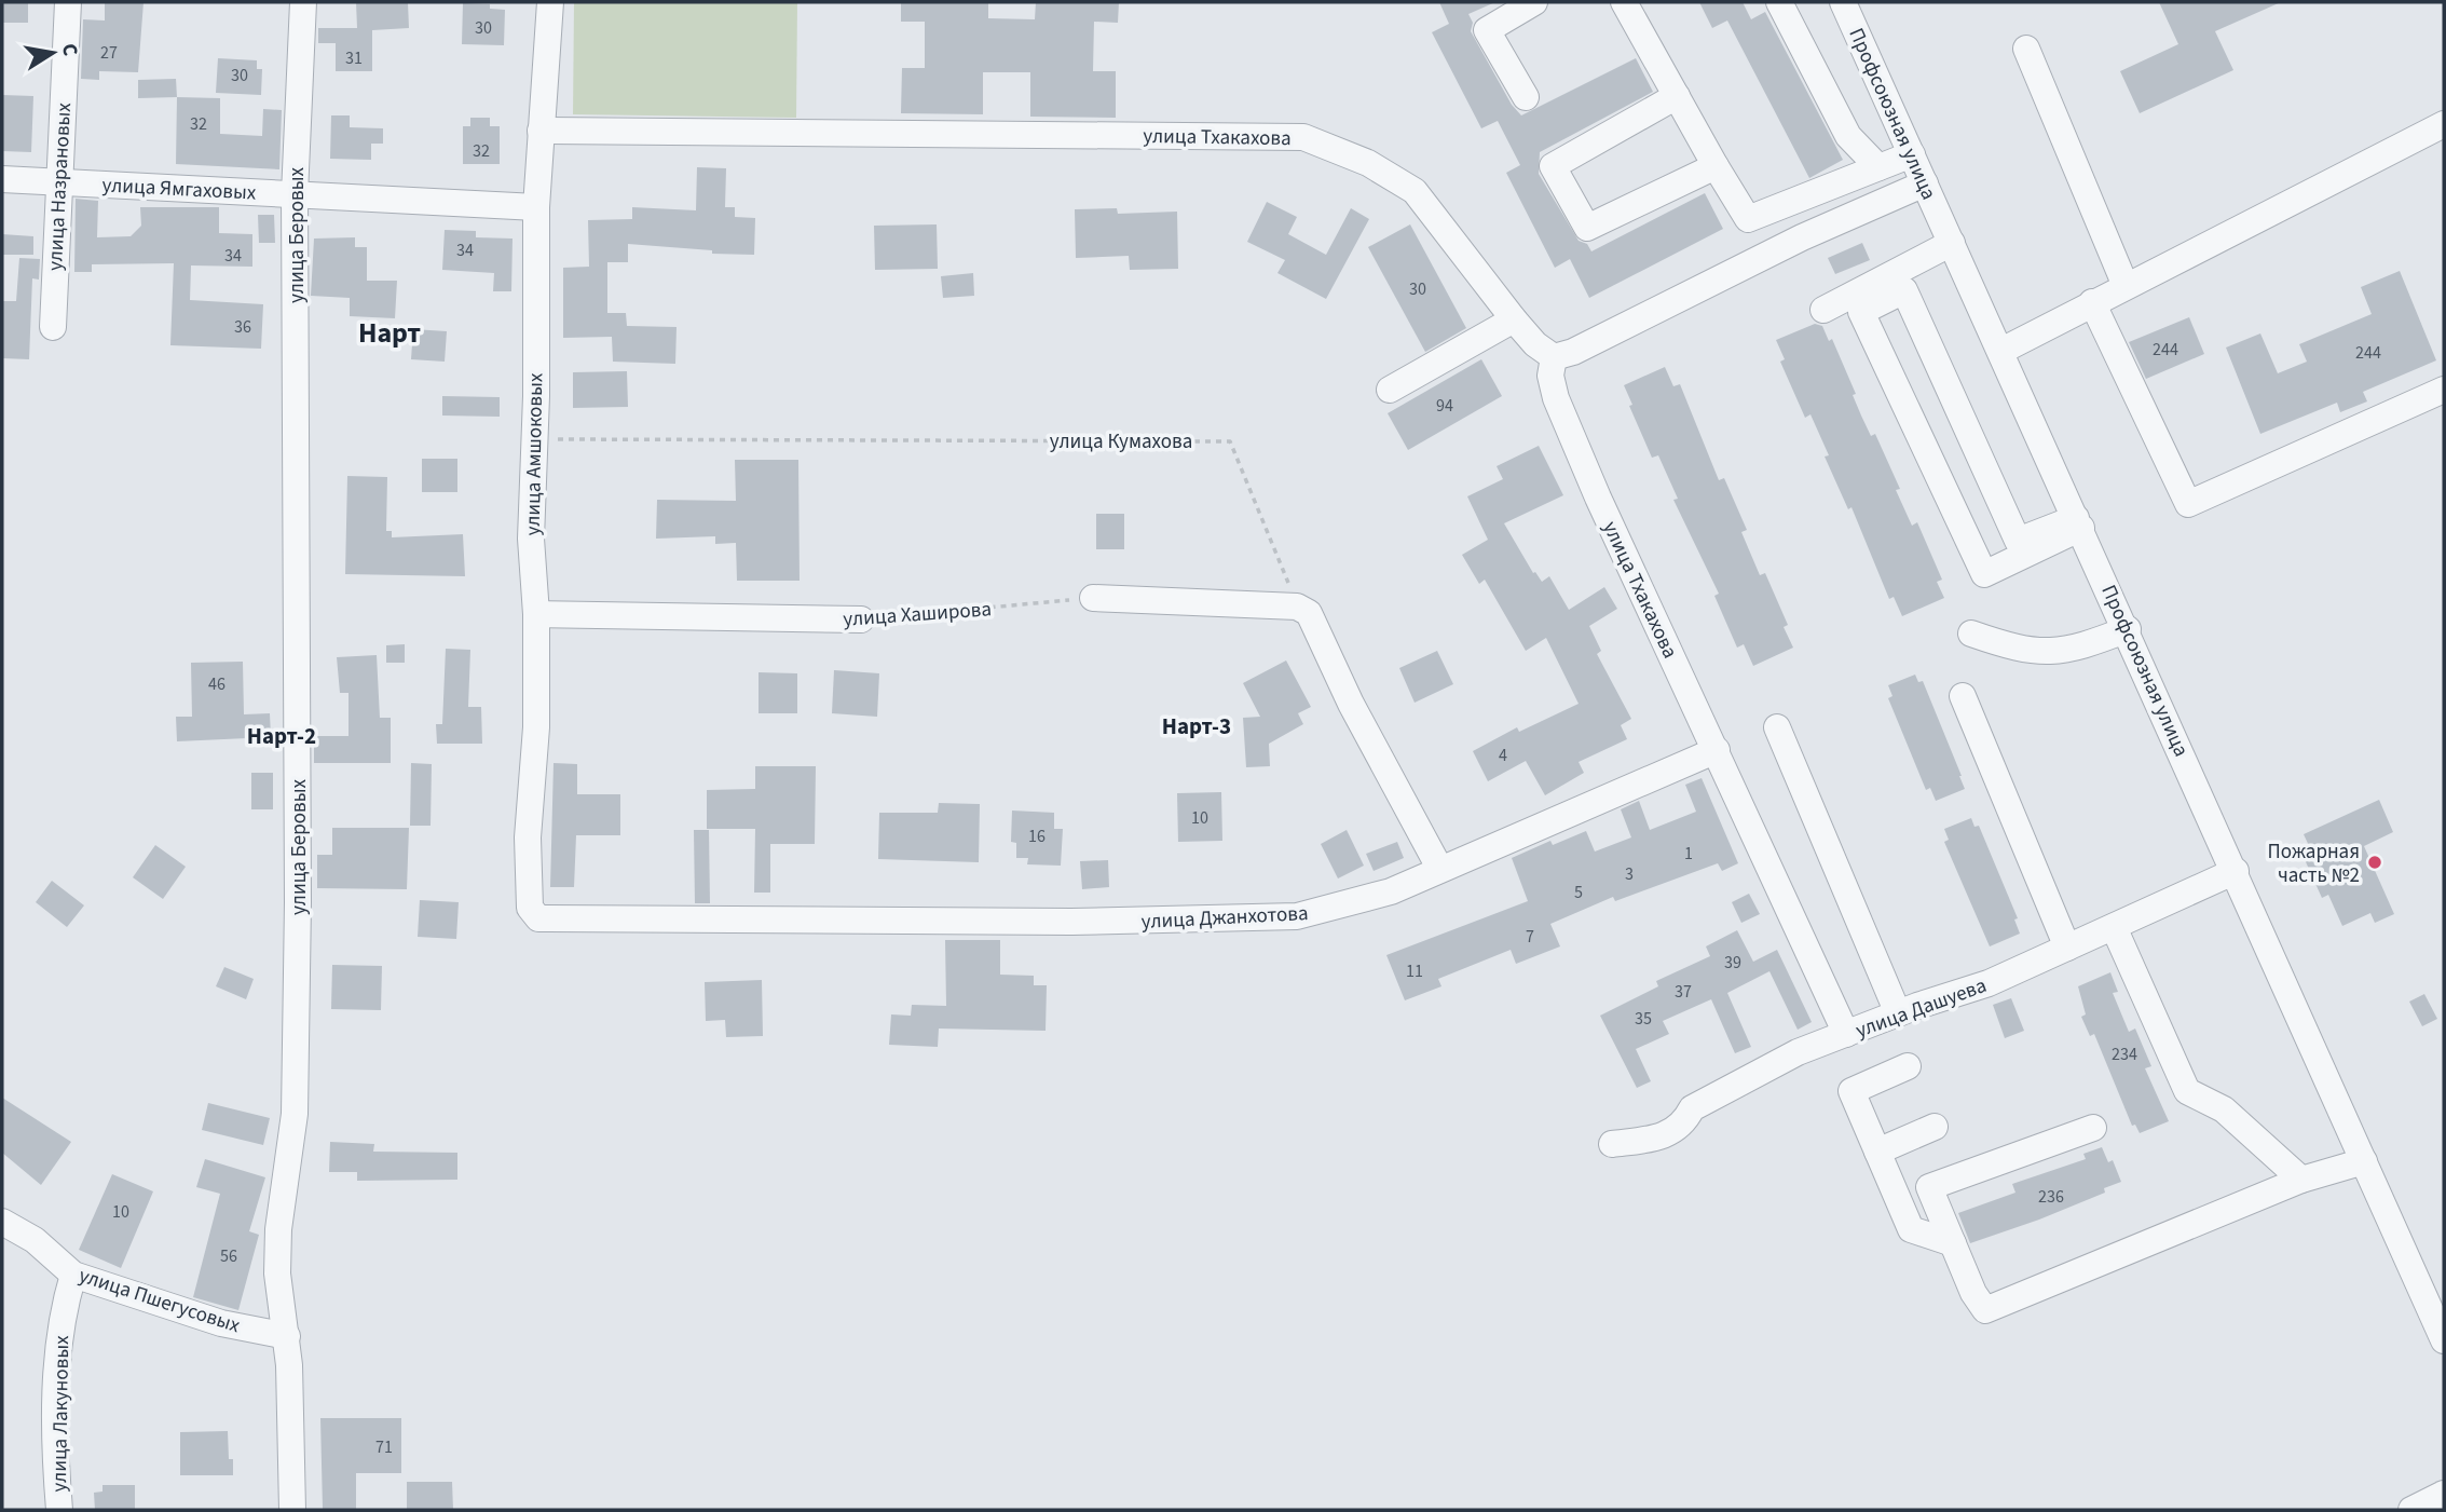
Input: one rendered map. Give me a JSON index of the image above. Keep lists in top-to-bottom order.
{
  "streets": {
    "street": [
      "Профсоюзная улица",
      "улица Тхакахова",
      "улица Назрановых",
      "улица Ямгаховых",
      "улица Беровых",
      "улица Амшоковых",
      "улица Хаширова",
      "улица Джанхотова",
      "улица Дашуева",
      "улица Пшегусовых",
      "улица Лакуновых"
    ],
    "path": ["улица Кумахова"]
  },
  "crossings": [
    ["Профсоюзная улица", "улица Дашуева"],
    ["улица Тхакахова", "улица Амшоковых"],
    ["улица Тхакахова", "улица Джанхотова"],
    ["улица Назрановых", "улица Ямгаховых"],
    ["улица Ямгаховых", "улица Беровых"],
    ["улица Ямгаховых", "улица Амшоковых"],
    ["улица Беровых", "улица Пшегусовых"],
    ["улица Кумахова", "улица Амшоковых"],
    ["улица Амшоковых", "улица Хаширова"],
    ["улица Амшоковых", "улица Джанхотова"],
    ["улица Пшегусовых", "улица Лакуновых"]
  ],
  "districts": ["Нарт", "Нарт-3", "Нарт-2"],
  "places": ["Пожарная часть №2"],
  "house_numbers": [
    "30",
    "27",
    "31",
    "30",
    "32",
    "32",
    "34",
    "34",
    "30",
    "36",
    "244",
    "244",
    "94",
    "46",
    "4",
    "10",
    "16",
    "1",
    "3",
    "5",
    "7",
    "39",
    "11",
    "37",
    "35",
    "234",
    "236",
    "10",
    "56",
    "71"
  ],
  "north": "right"
}
